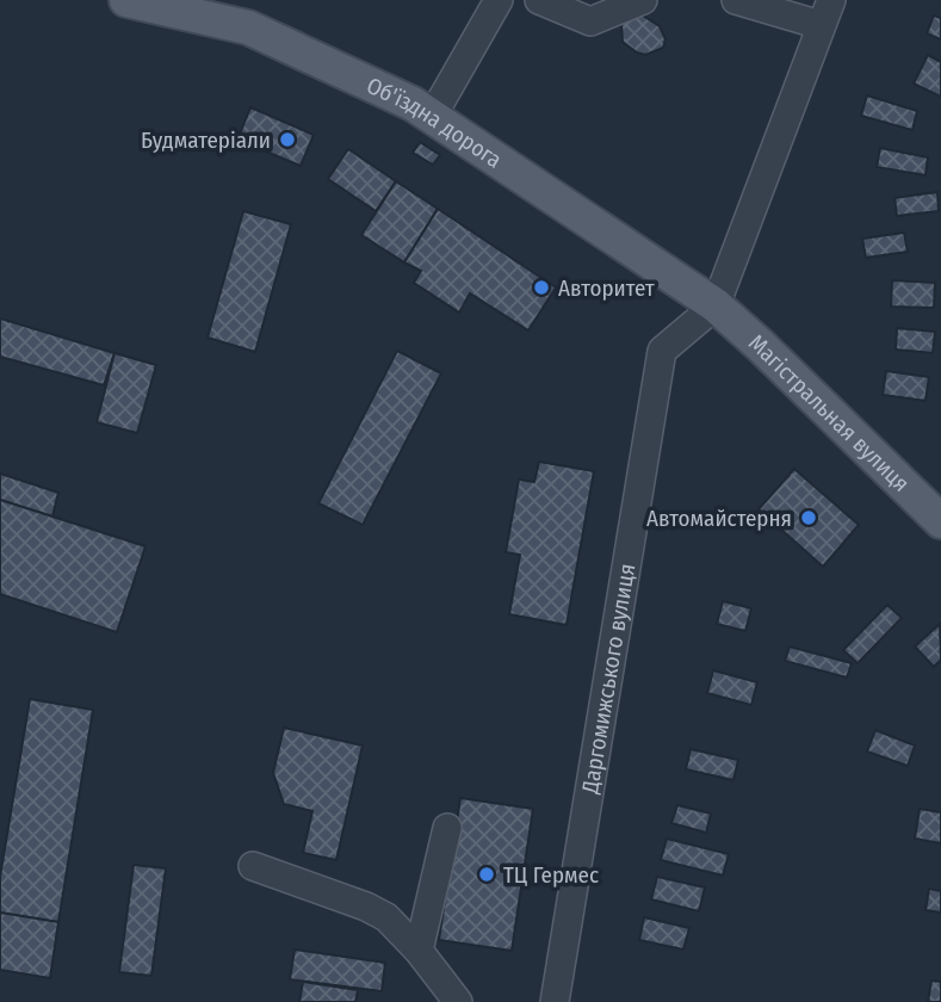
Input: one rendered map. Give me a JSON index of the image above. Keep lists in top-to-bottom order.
{
  "streets": {
    "main road": ["Об'їздна дорога", "Магістральная вулиця"],
    "street": ["Даргомижського вулиця"]
  },
  "crossings": [
    ["Об'їздна дорога", "Магістральная вулиця"],
    ["Об'їздна дорога", "Даргомижського вулиця"],
    ["Магістральная вулиця", "Даргомижського вулиця"]
  ],
  "places": [
    "Будматеріали",
    "Авторитет",
    "Автомайстерня",
    "ТЦ Гермес"
  ]
}
